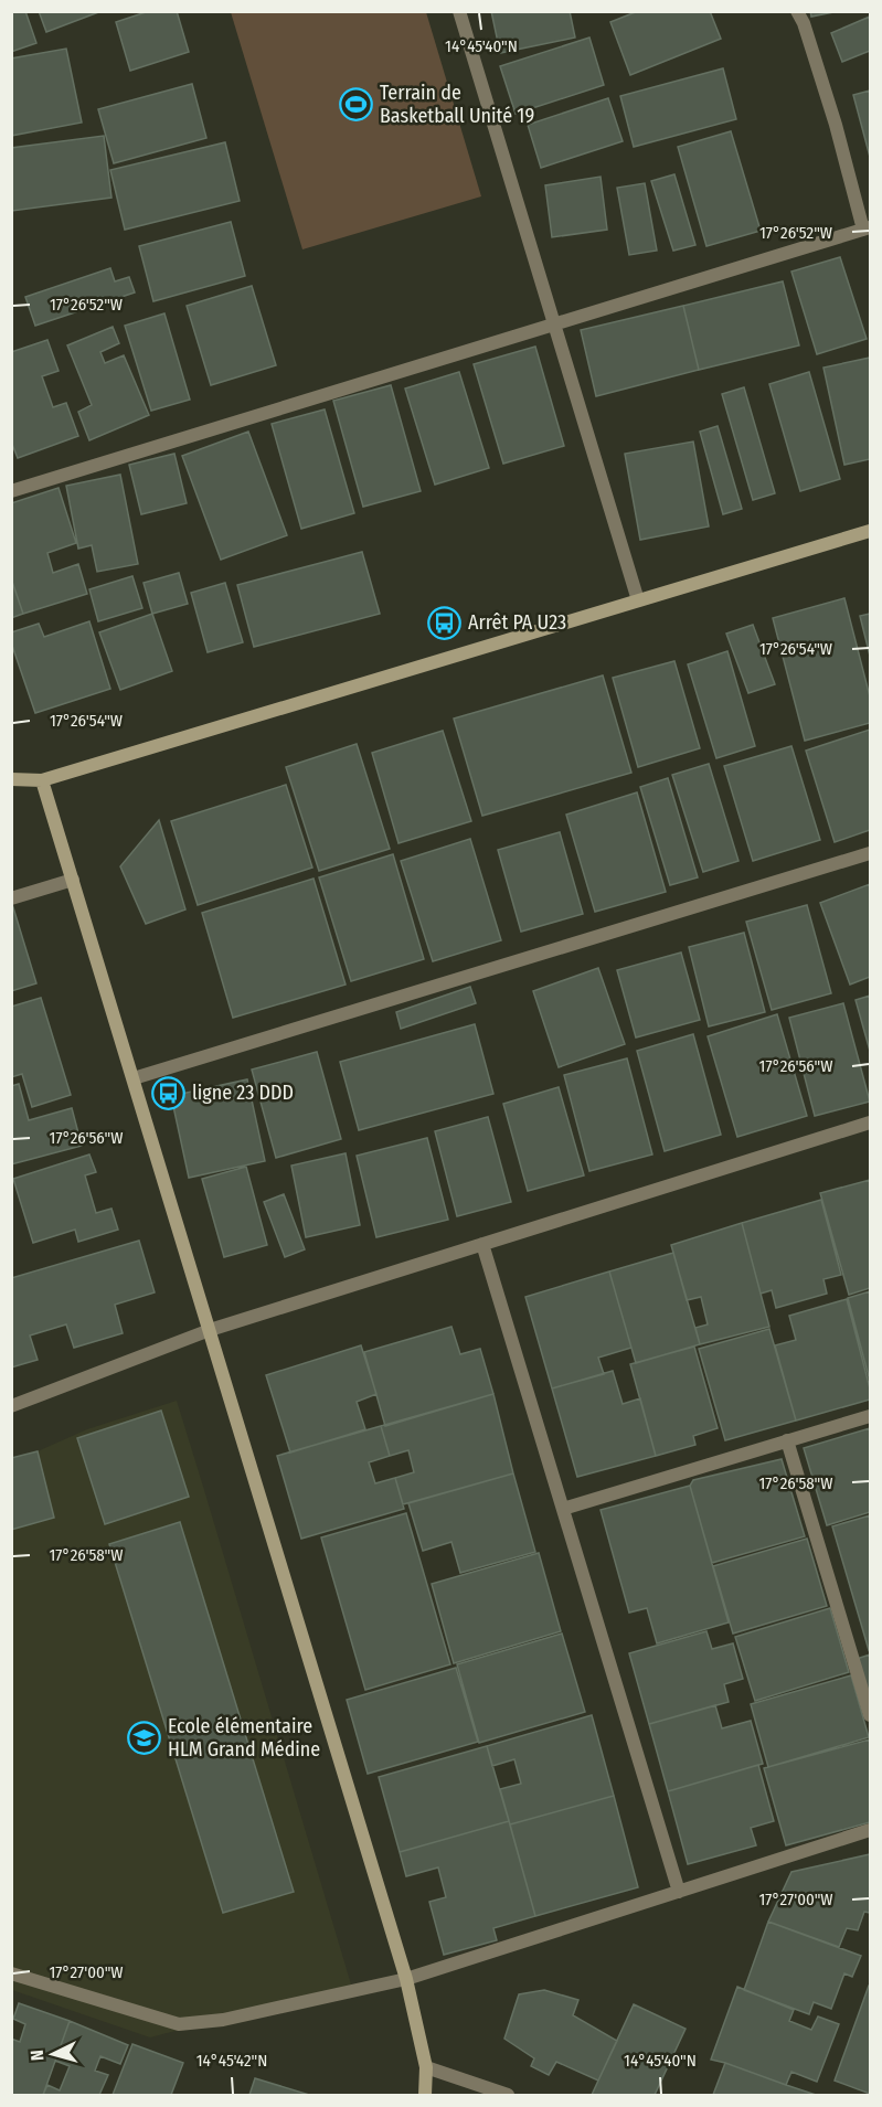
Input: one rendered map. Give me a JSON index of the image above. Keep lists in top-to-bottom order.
{
  "places": {
    "sports": ["Terrain de Basketball Unité 19"],
    "bus stop": ["Arrêt PA U23", "ligne 23 DDD"],
    "school or university": ["Ecole élémentaire HLM Grand Médine"]
  },
  "north": "left",
  "coordinates": [
    "14°45'40\"N",
    "17°26'52\"W",
    "17°26'54\"W",
    "17°26'56\"W",
    "17°26'58\"W",
    "17°27'00\"W",
    "14°45'42\"N"
  ]
}
